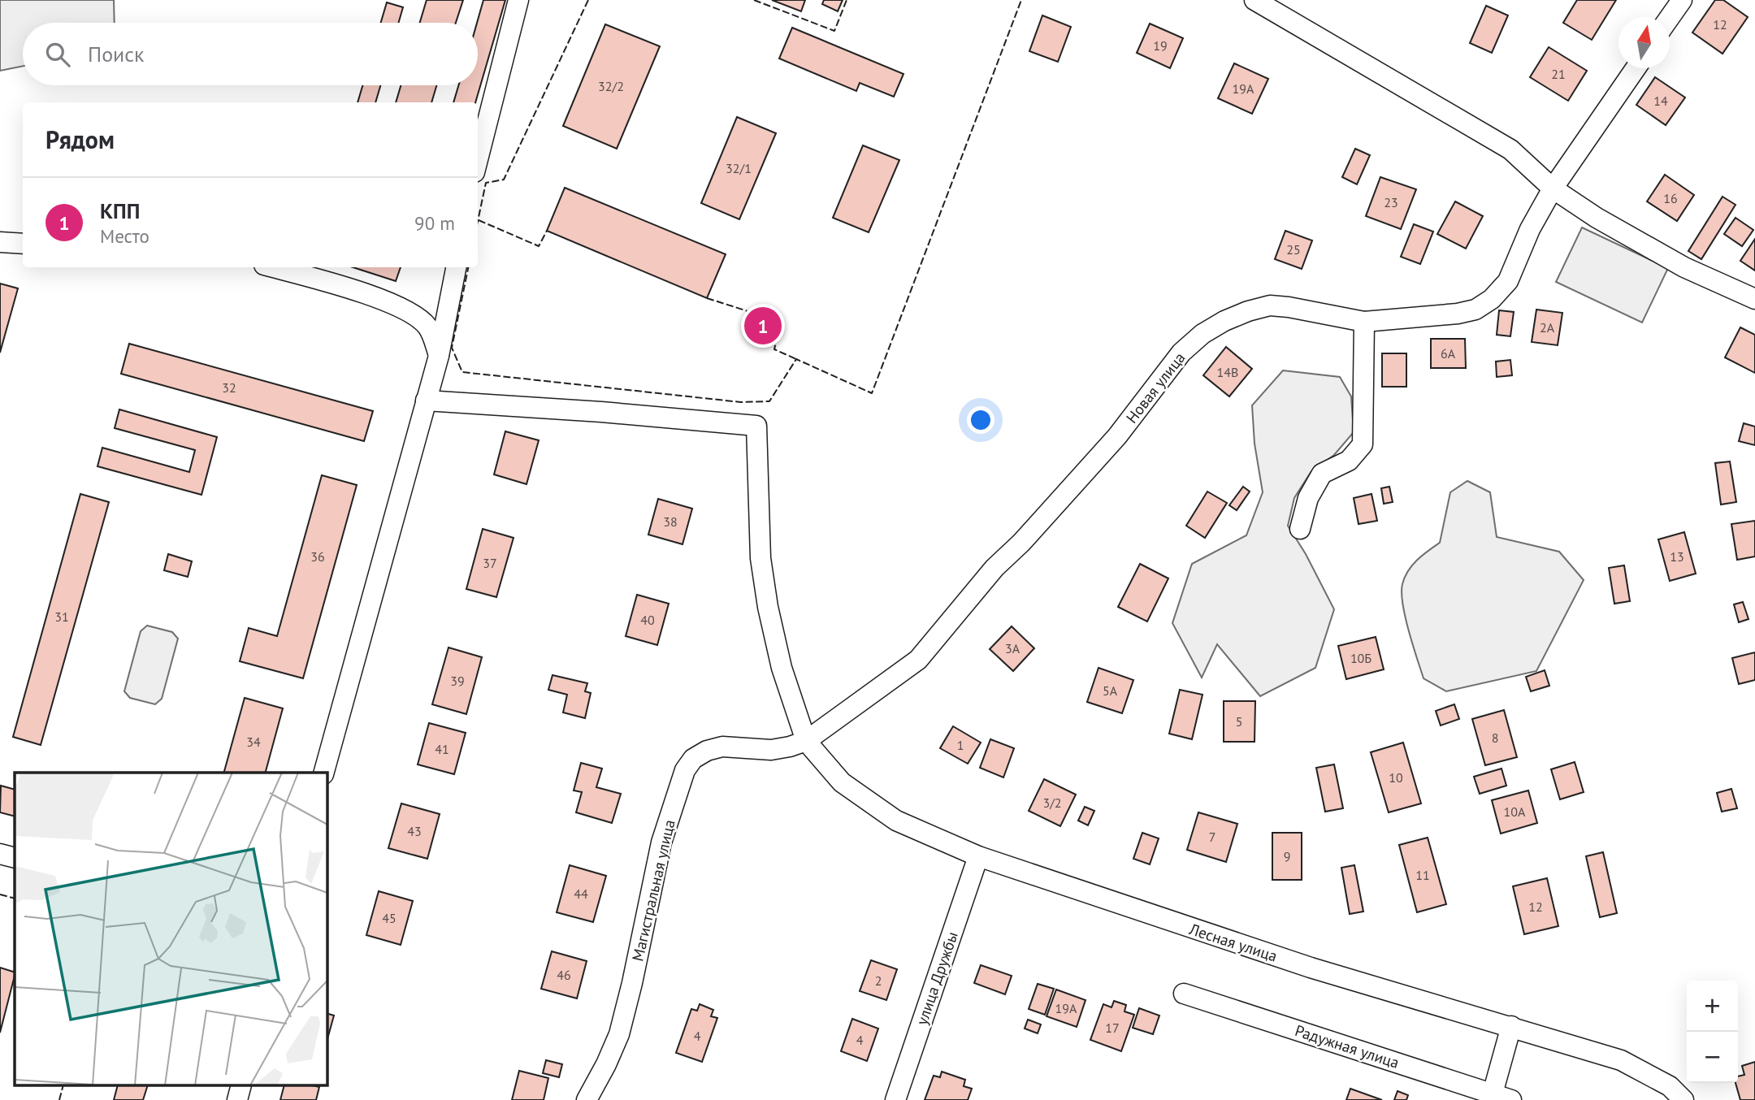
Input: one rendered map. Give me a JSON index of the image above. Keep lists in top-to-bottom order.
{
  "streets": {
    "street": [
      "Новая улица",
      "Магистральная улица",
      "Лесная улица",
      "улица Дружбы",
      "Радужная улица"
    ]
  },
  "crossings": [
    ["Новая улица", "Магистральная улица"],
    ["Новая улица", "Лесная улица"],
    ["Магистральная улица", "Лесная улица"],
    ["Лесная улица", "улица Дружбы"]
  ],
  "house_numbers": [
    "12",
    "19",
    "21",
    "32/2",
    "19А",
    "14",
    "32/1",
    "16",
    "23",
    "25",
    "2А",
    "6А",
    "14В",
    "32",
    "38",
    "36",
    "13",
    "37",
    "31",
    "40",
    "3А",
    "10Б",
    "39",
    "5А",
    "5",
    "8",
    "34",
    "1",
    "41",
    "10",
    "3/2",
    "10А",
    "43",
    "7",
    "9",
    "11",
    "44",
    "12",
    "45",
    "46",
    "2",
    "19А",
    "17",
    "4",
    "4"
  ],
  "north": "top",
  "page": {
    "search": "Поиск",
    "heading": "Рядом",
    "list": [
      {
        "mark": "1",
        "name": "КПП",
        "note": "Место",
        "value": "90 m"
      }
    ],
    "pins": "1",
    "map_buttons": ["+", "−"]
  }
}
